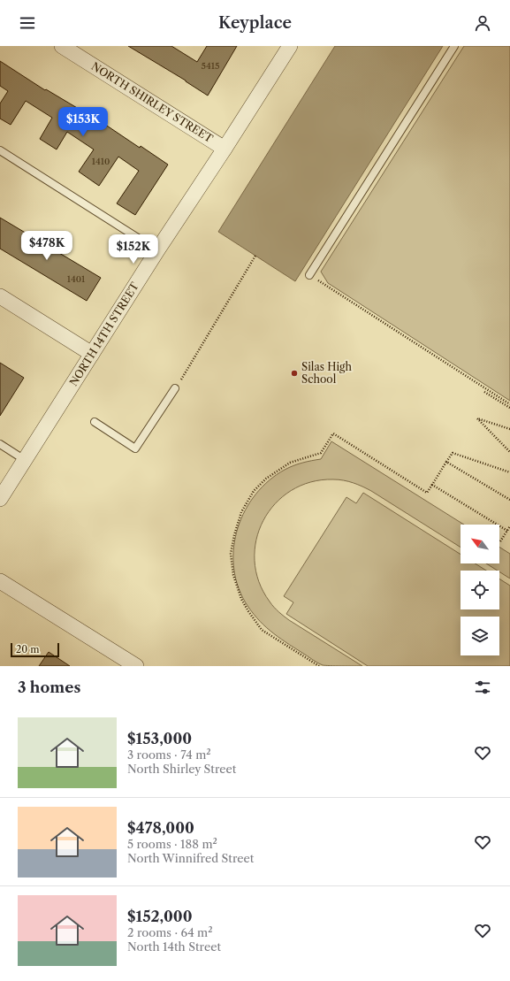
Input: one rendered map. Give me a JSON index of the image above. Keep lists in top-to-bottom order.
{
  "streets": {
    "street": ["NORTH SHIRLEY STREET", "NORTH 14TH STREET"]
  },
  "crossings": [
    ["NORTH SHIRLEY STREET", "NORTH 14TH STREET"]
  ],
  "places": ["Silas High School"],
  "house_numbers": ["5415", "1410", "1401"],
  "scale_bar": "20 m",
  "north": "top left",
  "page": {
    "header": "Keyplace",
    "price": ["$153K", "$478K", "$152K"],
    "scale": "20 m",
    "heading": "3 homes",
    "list": [
      {
        "name": "$153,000",
        "note": "3 rooms · 74 m² · North Shirley Street"
      },
      {
        "name": "$478,000",
        "note": "5 rooms · 188 m² · North Winnifred Street"
      },
      {
        "name": "$152,000",
        "note": "2 rooms · 64 m² · North 14th Street"
      }
    ]
  }
}
